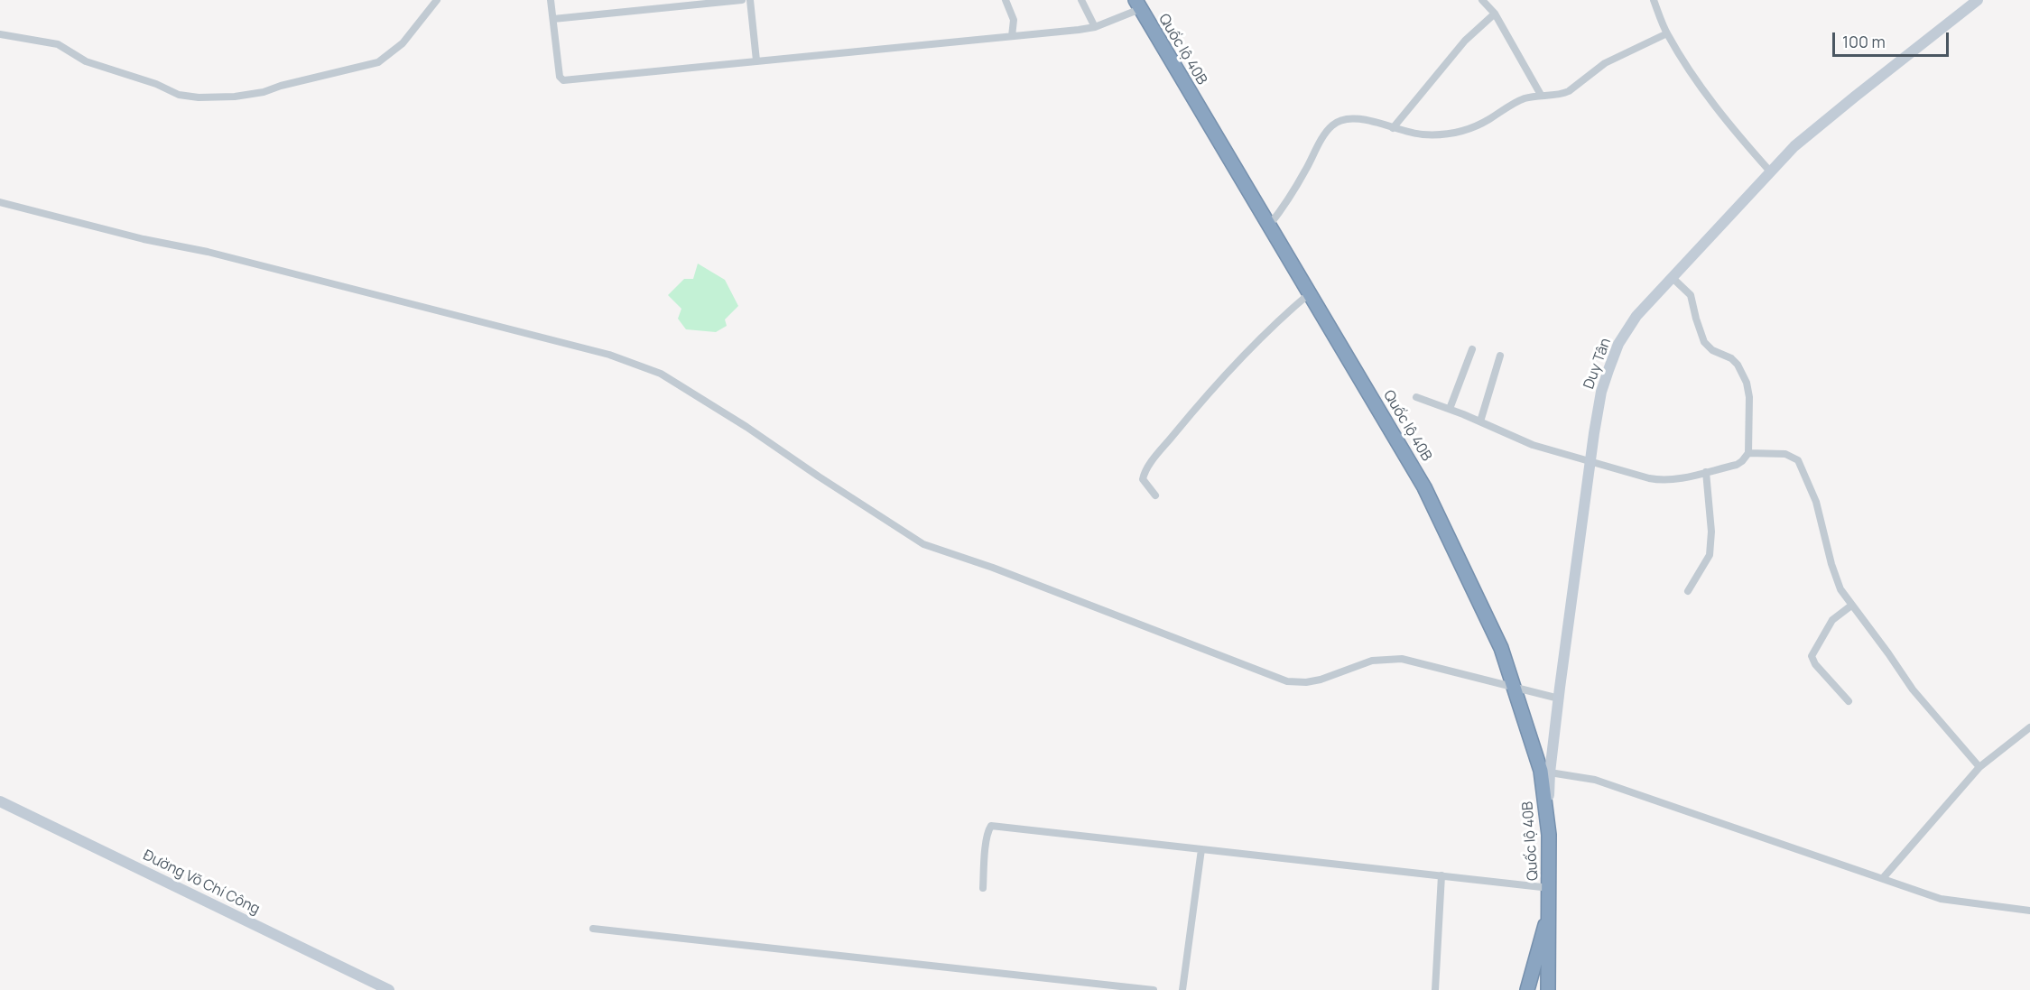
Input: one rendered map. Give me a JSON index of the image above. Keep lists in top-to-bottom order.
{
  "streets": {
    "highway": ["Quốc lộ 40B"],
    "street": ["Duy Tân", "Đường Võ Chí Công"]
  },
  "crossings": [
    ["Quốc lộ 40B", "Duy Tân"]
  ],
  "scale_bar": "100 m"
}
